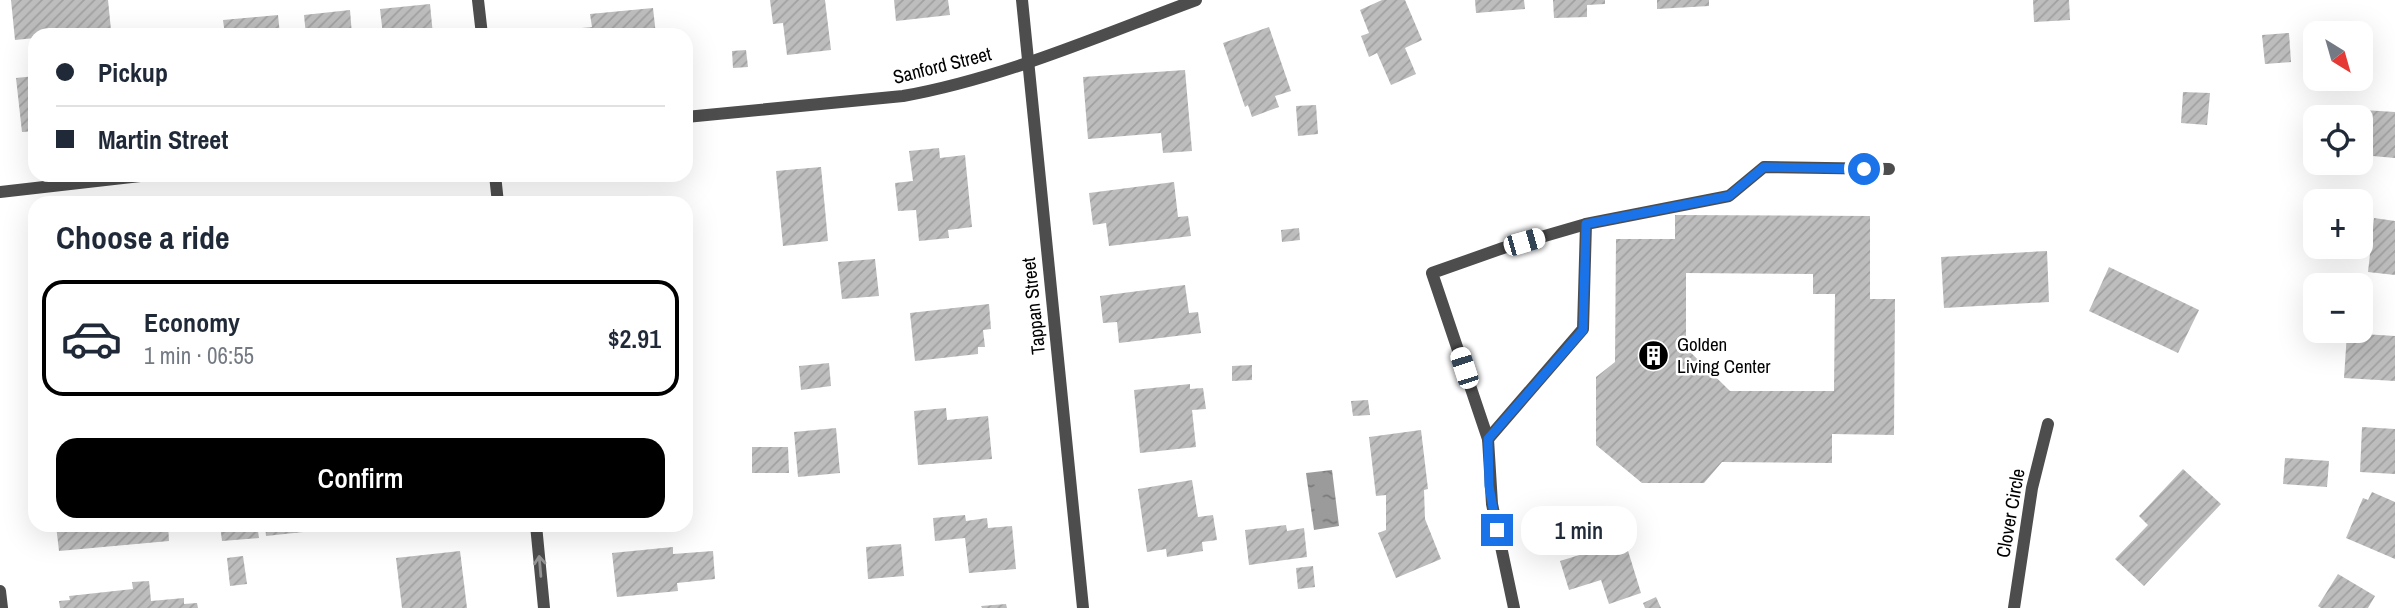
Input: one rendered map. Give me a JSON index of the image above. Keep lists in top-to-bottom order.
{
  "streets": {
    "street": ["Sanford Street", "Tappan Street", "Clover Circle"]
  },
  "crossings": [
    ["Sanford Street", "Tappan Street"]
  ],
  "places": {
    "building": ["Golden Living Center"]
  },
  "north": "bottom right",
  "page": {
    "map_buttons": ["+", "−"],
    "banner": ["Pickup", "Martin Street"],
    "heading": "Choose a ride",
    "list": [
      {
        "name": "Economy",
        "note": "1 min · 06:55",
        "value": "$2.91"
      }
    ],
    "buttons": "Confirm",
    "bubble": "1 min"
  }
}
